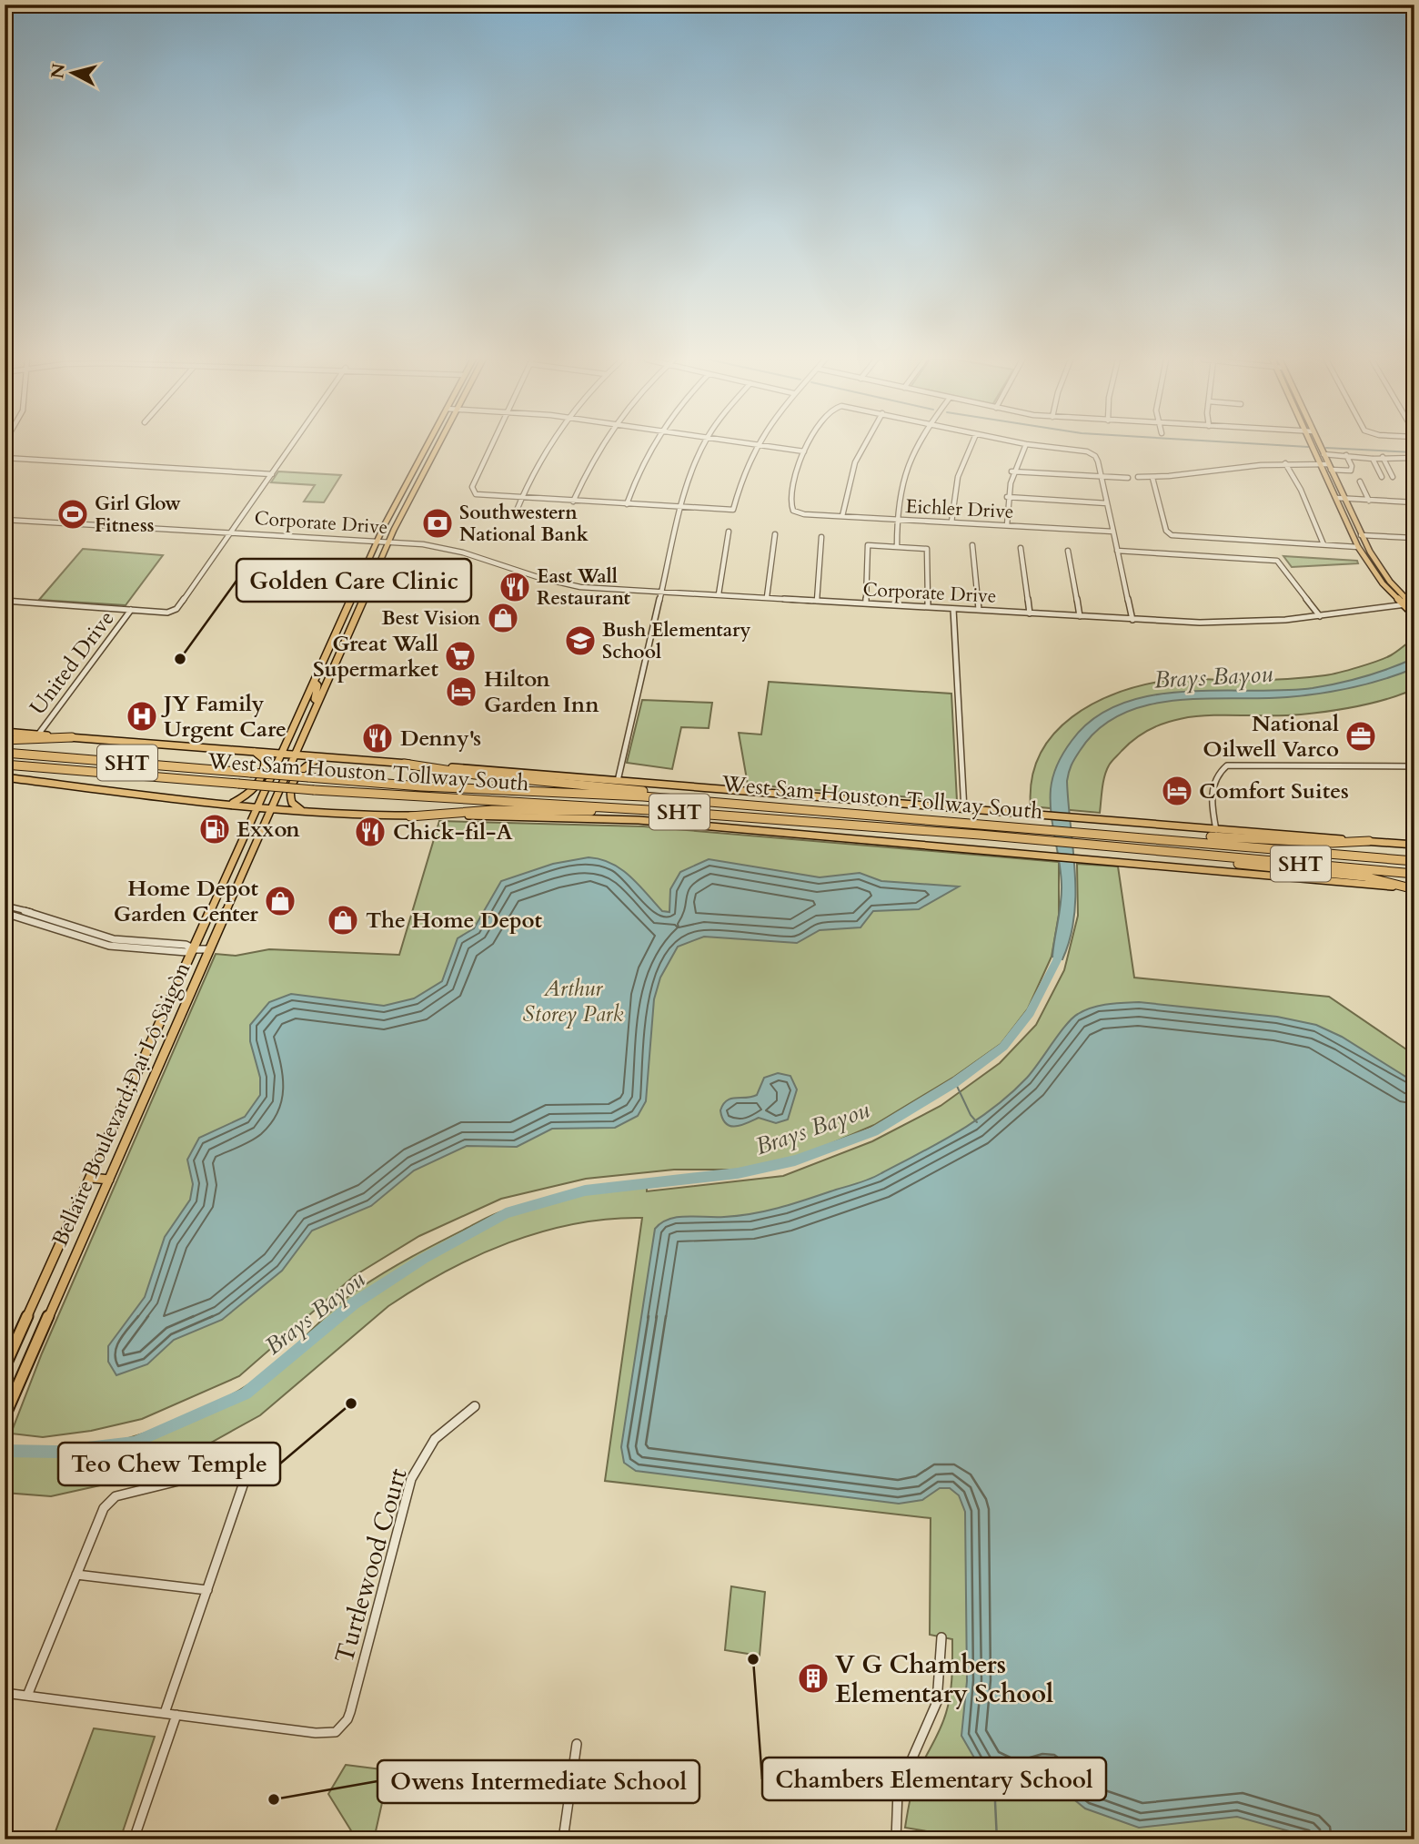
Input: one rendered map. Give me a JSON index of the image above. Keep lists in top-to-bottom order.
{
  "streets": {
    "highway": ["SHT", "West Sam Houston Tollway South"],
    "main road": ["Bellaire Boulevard;Đại Lộ Sàigòn"],
    "street": [
      "Eichler Drive",
      "Corporate Drive",
      "United Drive",
      "Turtlewood Court"
    ]
  },
  "crossings": [
    ["Corporate Drive", "Bellaire Boulevard;Đại Lộ Sàigòn"]
  ],
  "water": ["Brays Bayou"],
  "parks": ["Arthur Storey Park"],
  "places": {
    "sports": ["Girl Glow Fitness"],
    "bank": ["Southwestern National Bank"],
    "restaurant": ["East Wall Restaurant", "Denny's", "Chick-fil-A"],
    "shop": ["Best Vision", "Home Depot Garden Center", "The Home Depot"],
    "school or university": ["Bush Elementary School"],
    "supermarket": ["Great Wall Supermarket"],
    "other": [
      "Golden Care Clinic",
      "Teo Chew Temple",
      "Chambers Elementary School",
      "Owens Intermediate School"
    ],
    "hotel": ["Hilton Garden Inn", "Comfort Suites"],
    "hospital": ["JY Family Urgent Care"],
    "office": ["National Oilwell Varco"],
    "fuel station": ["Exxon"],
    "building": ["V G Chambers Elementary School"]
  },
  "north": "left"
}
